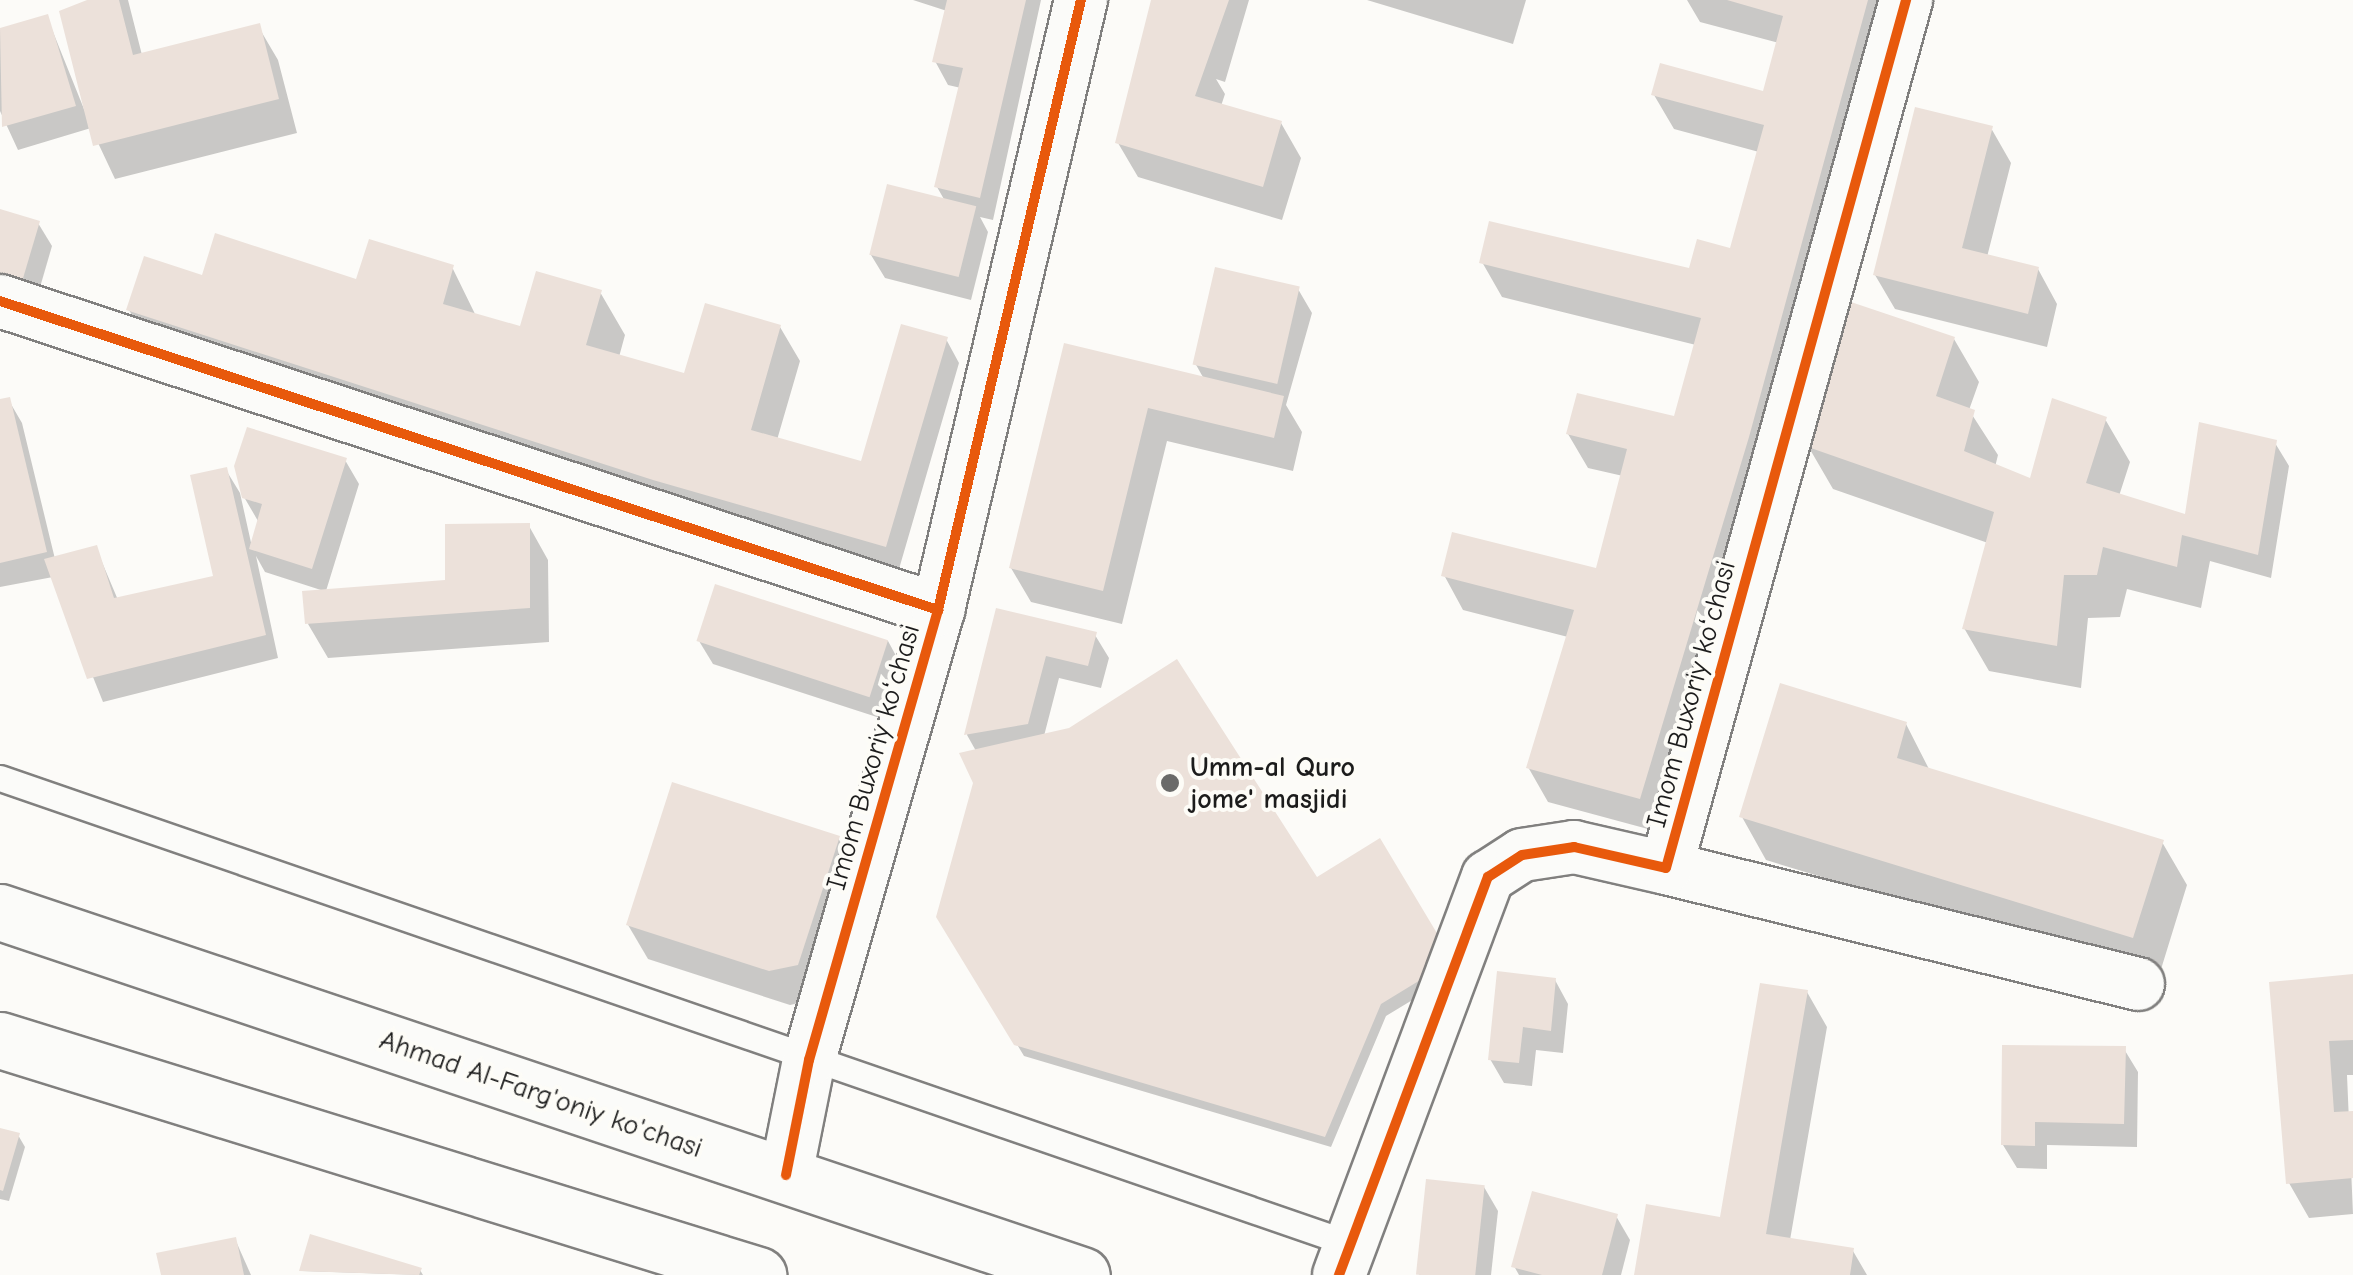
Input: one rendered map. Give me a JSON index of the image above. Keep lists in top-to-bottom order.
{
  "streets": {
    "highway": ["Ahmad Al-Farg'oniy ko'chasi"],
    "street": ["Imom Buxoriy koʻchasi"]
  },
  "crossings": [
    ["Imom Buxoriy koʻchasi", "Ahmad Al-Farg'oniy ko'chasi"]
  ],
  "places": ["Umm-al Quro jome' masjidi"]
}
